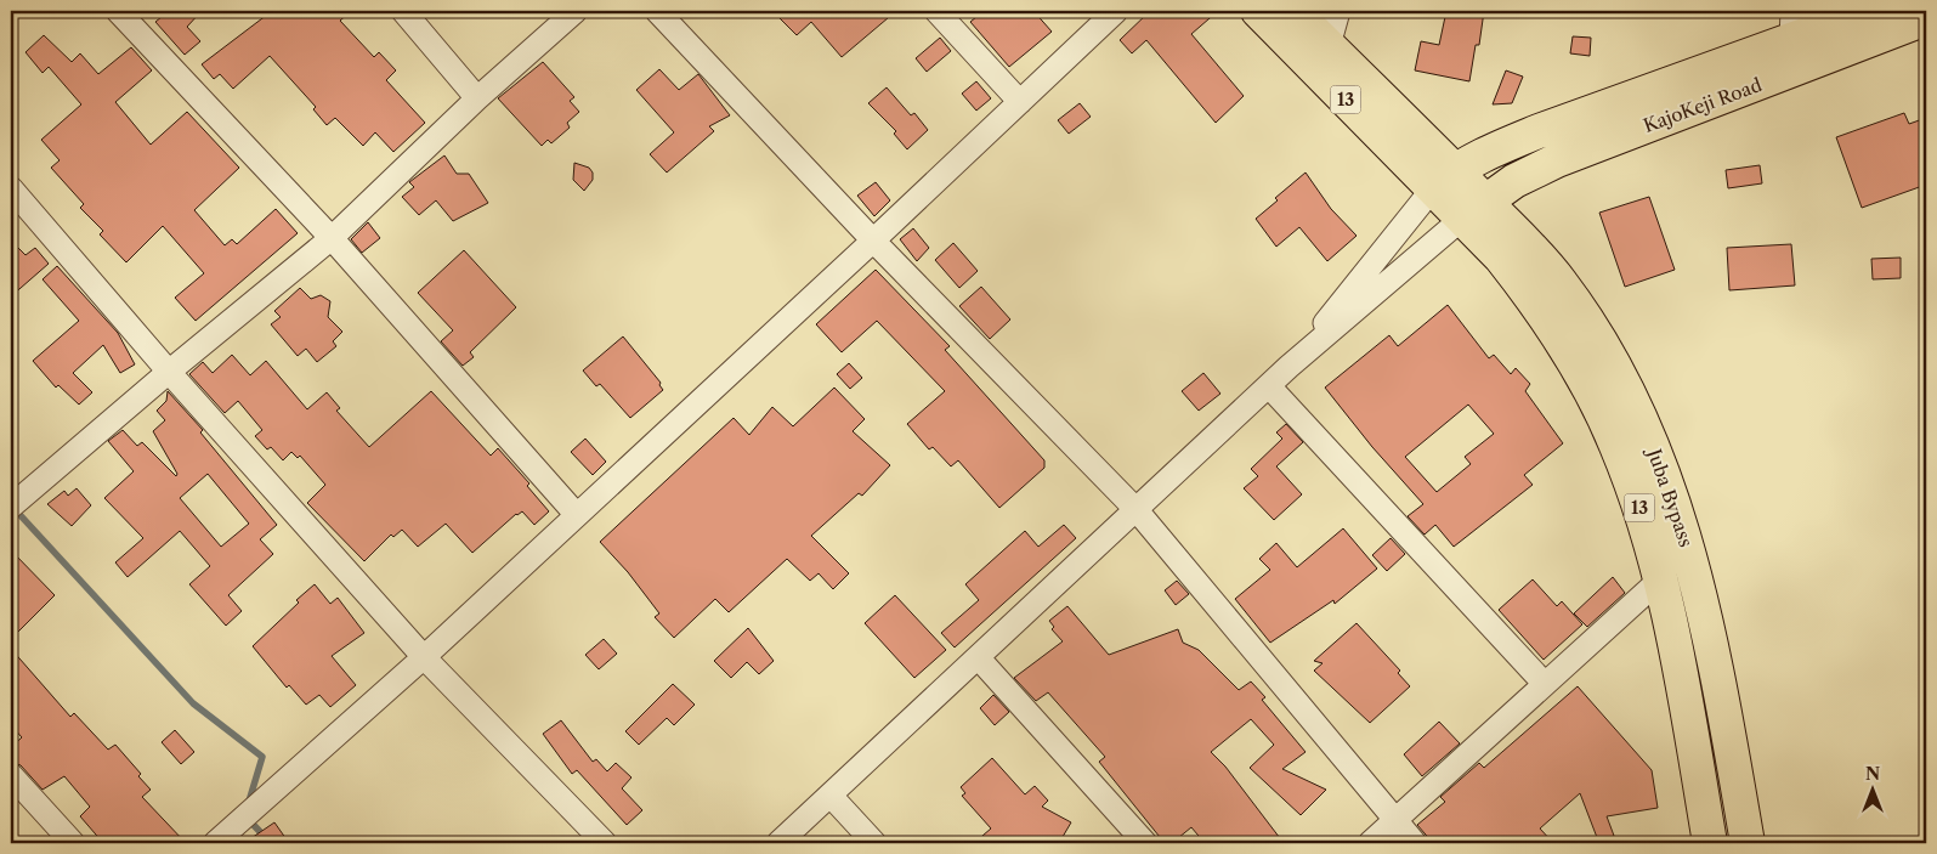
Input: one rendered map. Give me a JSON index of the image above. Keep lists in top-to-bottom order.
{
  "streets": {
    "main road": ["13", "KajoKeji Road", "Juba Bypass"]
  },
  "crossings": [
    ["13", "KajoKeji Road"],
    ["KajoKeji Road", "Juba Bypass"]
  ],
  "north": "top"
}
